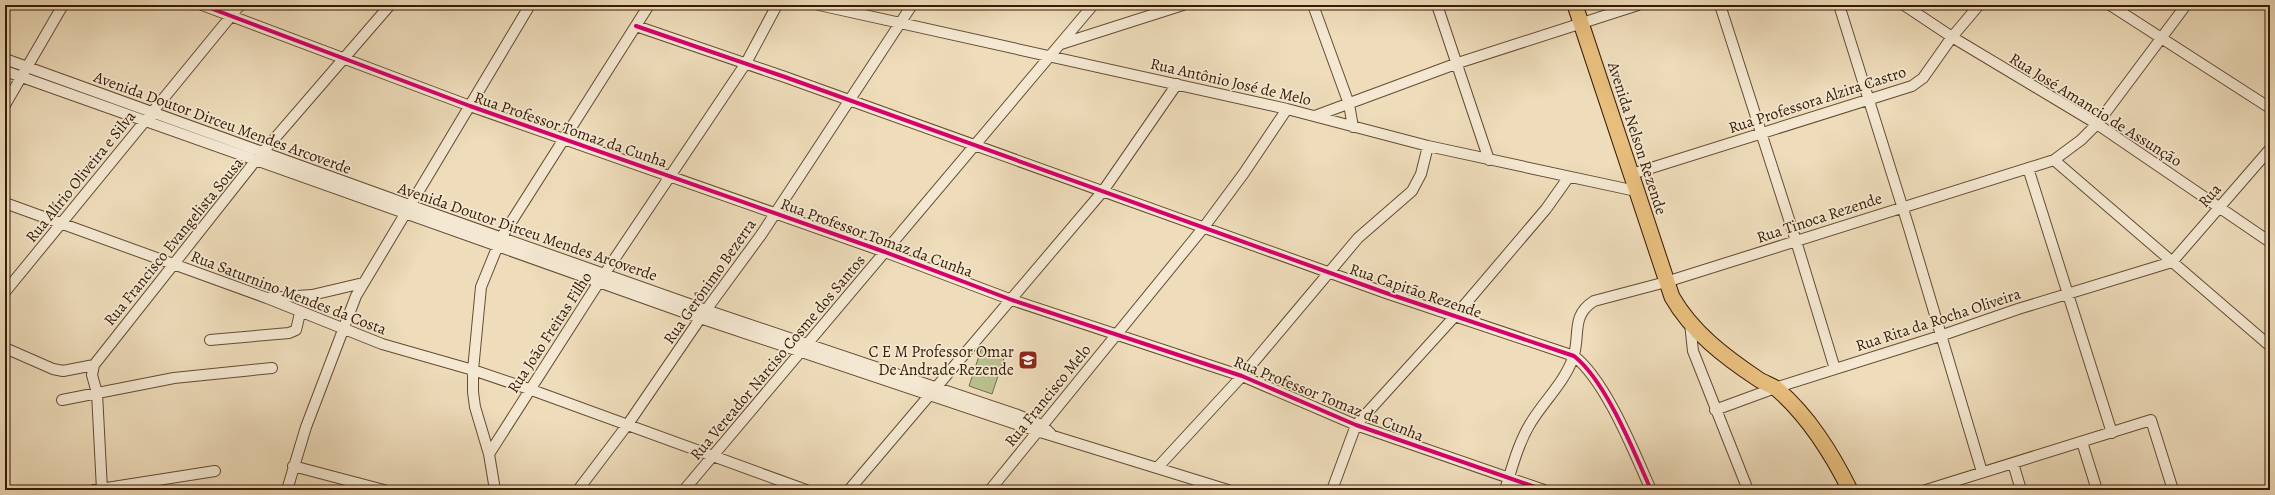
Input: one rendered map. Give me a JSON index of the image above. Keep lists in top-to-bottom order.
{
  "streets": {
    "main road": ["Avenida Nelson Rezende"],
    "street": [
      "Rua Antônio José de Melo",
      "Rua Professora Alzira Castro",
      "Rua José Amancio de Assunção",
      "Avenida Doutor Dirceu Mendes Arcoverde",
      "Rua Professor Tomaz da Cunha",
      "Rua Alírio Oliveira e Silva",
      "Rua",
      "Rua Tinoca Rezende",
      "Rua Francisco Evangelista Sousa",
      "Rua Gerônimo Bezerra",
      "Rua Capitão Rezende",
      "Rua Saturnino Mendes da Costa",
      "Rua Rita da Rocha Oliveira",
      "Rua João Freitas Filho",
      "Rua Vereador Narciso Cosme dos Santos",
      "Rua Francisco Melo"
    ]
  },
  "crossings": [
    ["Rua Antônio José de Melo", "Avenida Nelson Rezende"],
    ["Rua Antônio José de Melo", "Rua Gerônimo Bezerra"],
    ["Rua Antônio José de Melo", "Rua Vereador Narciso Cosme dos Santos"],
    ["Rua Antônio José de Melo", "Rua Francisco Melo"],
    ["Rua Professora Alzira Castro", "Rua José Amancio de Assunção"],
    ["Rua Professora Alzira Castro", "Avenida Nelson Rezende"],
    ["Rua José Amancio de Assunção", "Rua"],
    ["Rua José Amancio de Assunção", "Rua Tinoca Rezende"],
    ["Avenida Doutor Dirceu Mendes Arcoverde", "Rua Alírio Oliveira e Silva"],
    ["Avenida Doutor Dirceu Mendes Arcoverde", "Rua Francisco Evangelista Sousa"],
    ["Avenida Doutor Dirceu Mendes Arcoverde", "Rua Gerônimo Bezerra"],
    ["Avenida Doutor Dirceu Mendes Arcoverde", "Rua João Freitas Filho"],
    ["Avenida Doutor Dirceu Mendes Arcoverde", "Rua Vereador Narciso Cosme dos Santos"],
    ["Avenida Doutor Dirceu Mendes Arcoverde", "Rua Francisco Melo"],
    ["Rua Professor Tomaz da Cunha", "Rua Alírio Oliveira e Silva"],
    ["Rua Professor Tomaz da Cunha", "Rua Francisco Evangelista Sousa"],
    ["Rua Professor Tomaz da Cunha", "Rua Gerônimo Bezerra"],
    ["Rua Professor Tomaz da Cunha", "Rua João Freitas Filho"],
    ["Rua Professor Tomaz da Cunha", "Rua Vereador Narciso Cosme dos Santos"],
    ["Rua Professor Tomaz da Cunha", "Rua Francisco Melo"],
    ["Avenida Nelson Rezende", "Rua Tinoca Rezende"],
    ["Avenida Nelson Rezende", "Rua Rita da Rocha Oliveira"],
    ["Rua Alírio Oliveira e Silva", "Rua Saturnino Mendes da Costa"],
    ["Rua", "Rua Rita da Rocha Oliveira"],
    ["Rua Tinoca Rezende", "Rua Capitão Rezende"],
    ["Rua Francisco Evangelista Sousa", "Rua Saturnino Mendes da Costa"],
    ["Rua Gerônimo Bezerra", "Rua Capitão Rezende"],
    ["Rua Gerônimo Bezerra", "Rua Saturnino Mendes da Costa"],
    ["Rua Capitão Rezende", "Rua João Freitas Filho"],
    ["Rua Capitão Rezende", "Rua Vereador Narciso Cosme dos Santos"],
    ["Rua Capitão Rezende", "Rua Francisco Melo"],
    ["Rua Saturnino Mendes da Costa", "Rua João Freitas Filho"],
    ["Rua Saturnino Mendes da Costa", "Rua Vereador Narciso Cosme dos Santos"]
  ],
  "places": {
    "school or university": ["C E M Professor Omar De Andrade Rezende"]
  }
}
